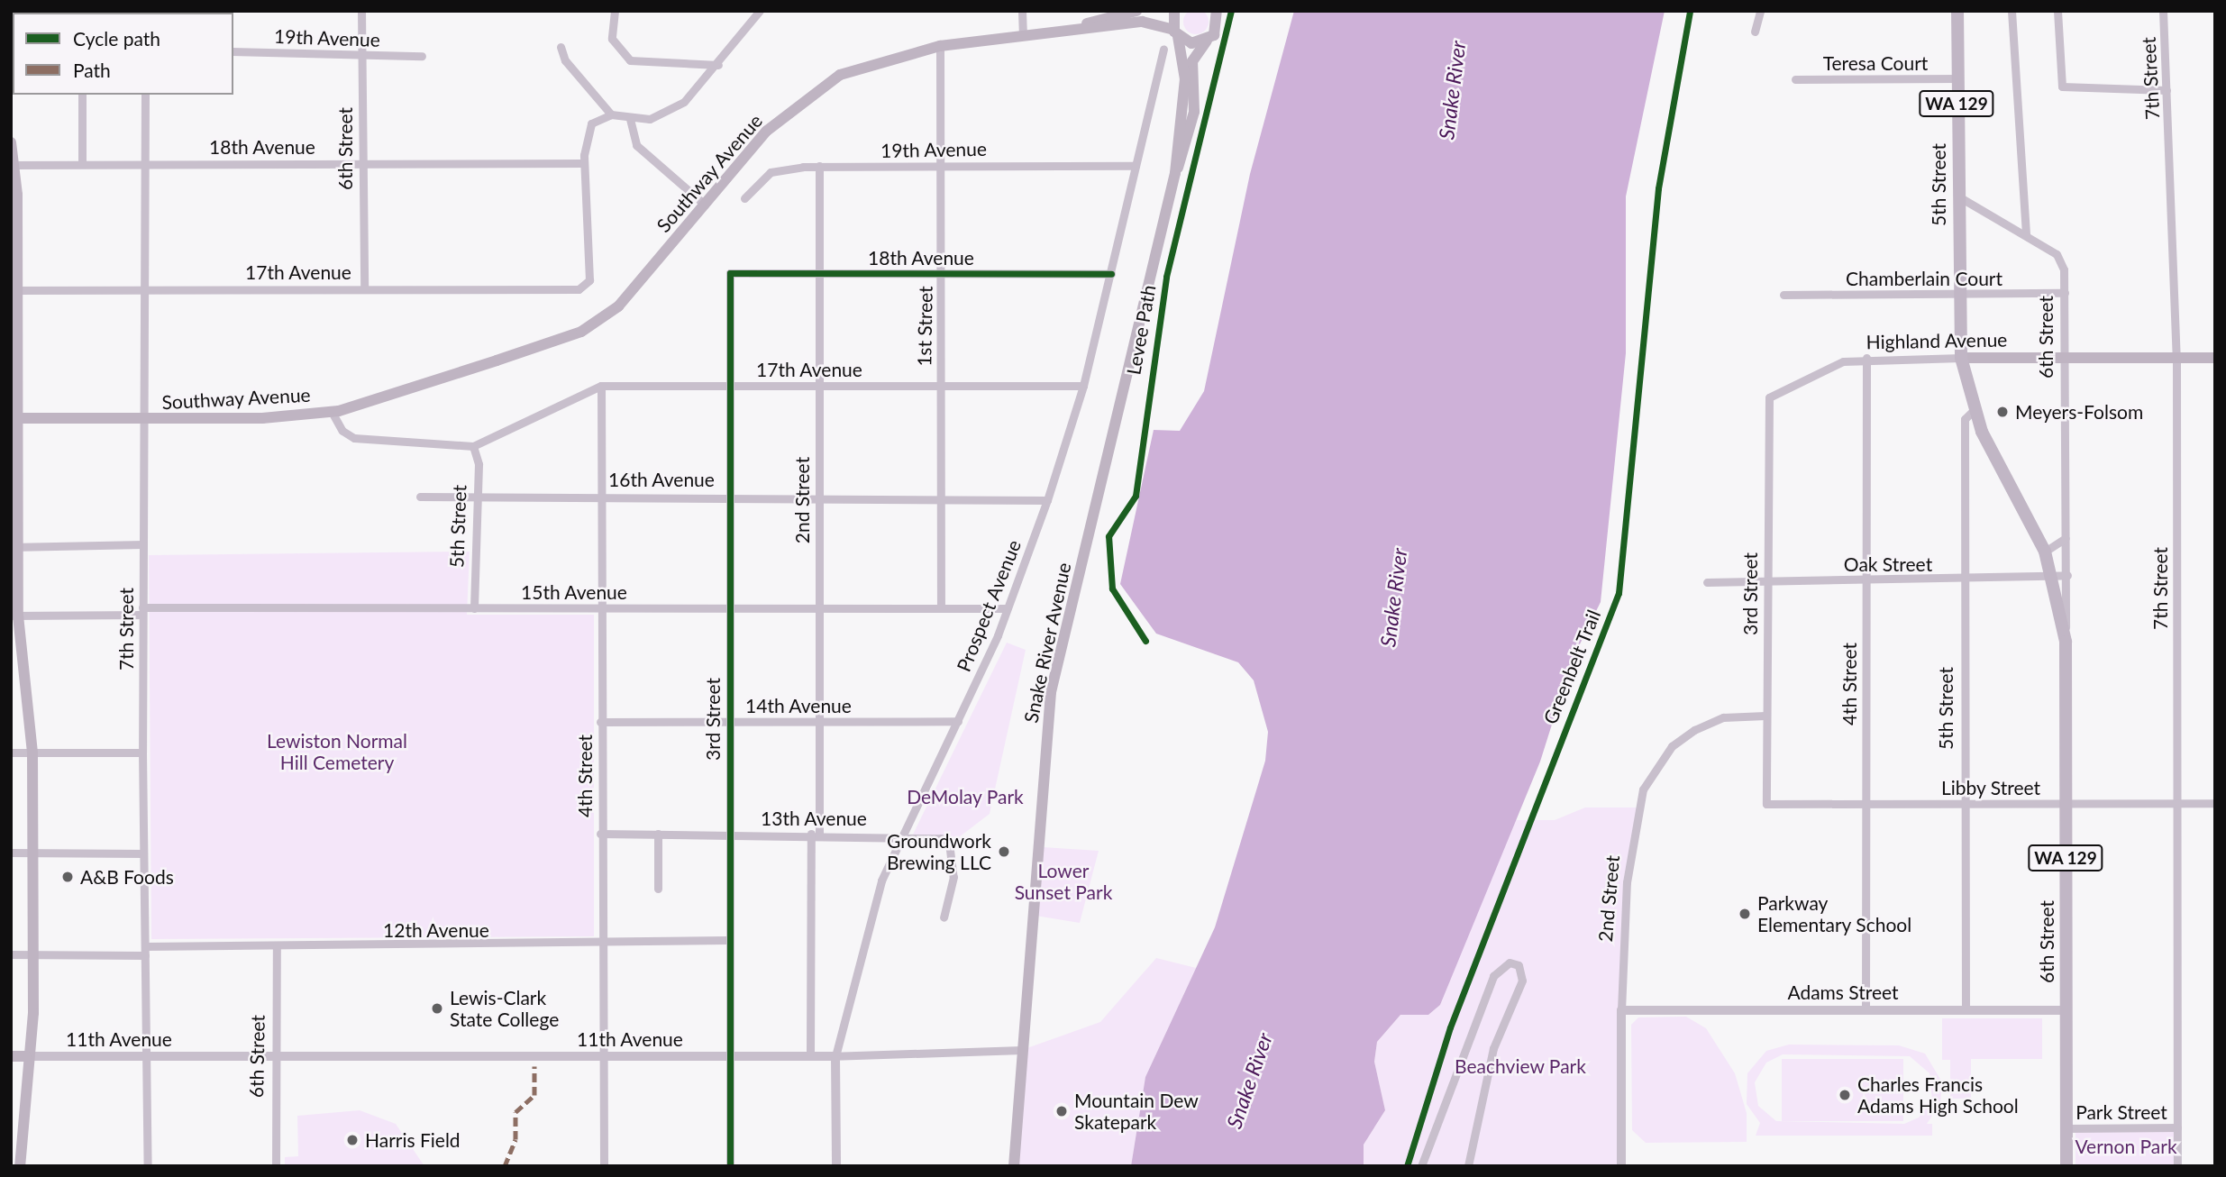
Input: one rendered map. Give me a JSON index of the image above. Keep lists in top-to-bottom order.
{
  "streets": {
    "main road": [
      "WA 129",
      "6th Street",
      "Southway Avenue",
      "5th Street",
      "Highland Avenue",
      "Snake River Avenue",
      "11th Avenue"
    ],
    "street": [
      "19th Avenue",
      "Teresa Court",
      "7th Street",
      "18th Avenue",
      "17th Avenue",
      "Chamberlain Court",
      "1st Street",
      "16th Avenue",
      "2nd Street",
      "Oak Street",
      "15th Avenue",
      "3rd Street",
      "Prospect Avenue",
      "4th Street",
      "14th Avenue",
      "Libby Street",
      "13th Avenue",
      "12th Avenue",
      "Adams Street",
      "Park Street"
    ],
    "cycle path": ["Levee Path", "Greenbelt Trail"]
  },
  "crossings": [
    ["19th Avenue", "6th Street"],
    ["19th Avenue", "1st Street"],
    ["19th Avenue", "2nd Street"],
    ["19th Avenue", "Prospect Avenue"],
    ["Teresa Court", "5th Street"],
    ["7th Street", "18th Avenue"],
    ["7th Street", "Southway Avenue"],
    ["7th Street", "17th Avenue"],
    ["7th Street", "Highland Avenue"],
    ["7th Street", "15th Avenue"],
    ["7th Street", "Libby Street"],
    ["7th Street", "12th Avenue"],
    ["7th Street", "11th Avenue"],
    ["7th Street", "Park Street"],
    ["WA 129", "6th Street"],
    ["WA 129", "5th Street"],
    ["WA 129", "Highland Avenue"],
    ["18th Avenue", "6th Street"],
    ["18th Avenue", "17th Avenue"],
    ["18th Avenue", "1st Street"],
    ["18th Avenue", "2nd Street"],
    ["18th Avenue", "3rd Street"],
    ["18th Avenue", "Prospect Avenue"],
    ["6th Street", "5th Street"],
    ["6th Street", "17th Avenue"],
    ["6th Street", "Chamberlain Court"],
    ["6th Street", "Highland Avenue"],
    ["6th Street", "Oak Street"],
    ["6th Street", "Libby Street"],
    ["6th Street", "12th Avenue"],
    ["6th Street", "Adams Street"],
    ["6th Street", "11th Avenue"],
    ["6th Street", "Park Street"],
    ["Southway Avenue", "1st Street"],
    ["Southway Avenue", "Snake River Avenue"],
    ["5th Street", "17th Avenue"],
    ["5th Street", "Chamberlain Court"],
    ["5th Street", "Highland Avenue"],
    ["5th Street", "16th Avenue"],
    ["5th Street", "Oak Street"],
    ["5th Street", "15th Avenue"],
    ["5th Street", "Libby Street"],
    ["5th Street", "Adams Street"],
    ["17th Avenue", "1st Street"],
    ["17th Avenue", "2nd Street"],
    ["17th Avenue", "3rd Street"],
    ["17th Avenue", "Prospect Avenue"],
    ["17th Avenue", "4th Street"],
    ["1st Street", "16th Avenue"],
    ["1st Street", "15th Avenue"],
    ["Highland Avenue", "3rd Street"],
    ["Highland Avenue", "4th Street"],
    ["16th Avenue", "2nd Street"],
    ["16th Avenue", "3rd Street"],
    ["16th Avenue", "Prospect Avenue"],
    ["16th Avenue", "4th Street"],
    ["2nd Street", "15th Avenue"],
    ["2nd Street", "3rd Street"],
    ["2nd Street", "14th Avenue"],
    ["2nd Street", "13th Avenue"],
    ["2nd Street", "Adams Street"],
    ["2nd Street", "11th Avenue"],
    ["Oak Street", "3rd Street"],
    ["Oak Street", "4th Street"],
    ["15th Avenue", "3rd Street"],
    ["15th Avenue", "Prospect Avenue"],
    ["15th Avenue", "4th Street"],
    ["3rd Street", "14th Avenue"],
    ["3rd Street", "Libby Street"],
    ["3rd Street", "13th Avenue"],
    ["3rd Street", "12th Avenue"],
    ["3rd Street", "11th Avenue"],
    ["Prospect Avenue", "14th Avenue"],
    ["Prospect Avenue", "13th Avenue"],
    ["Prospect Avenue", "11th Avenue"],
    ["Snake River Avenue", "11th Avenue"],
    ["4th Street", "14th Avenue"],
    ["4th Street", "Libby Street"],
    ["4th Street", "13th Avenue"],
    ["4th Street", "12th Avenue"],
    ["4th Street", "Adams Street"],
    ["4th Street", "11th Avenue"]
  ],
  "water": ["Snake River"],
  "parks": [
    "Lewiston Normal Hill Cemetery",
    "DeMolay Park",
    "Lower Sunset Park",
    "Beachview Park",
    "Vernon Park"
  ],
  "places": [
    "Meyers-Folsom",
    "Groundwork Brewing LLC",
    "A&B Foods",
    "Parkway Elementary School",
    "Lewis-Clark State College",
    "Charles Francis Adams High School",
    "Mountain Dew Skatepark",
    "Harris Field"
  ],
  "legend": ["Cycle path", "Path"]
}
